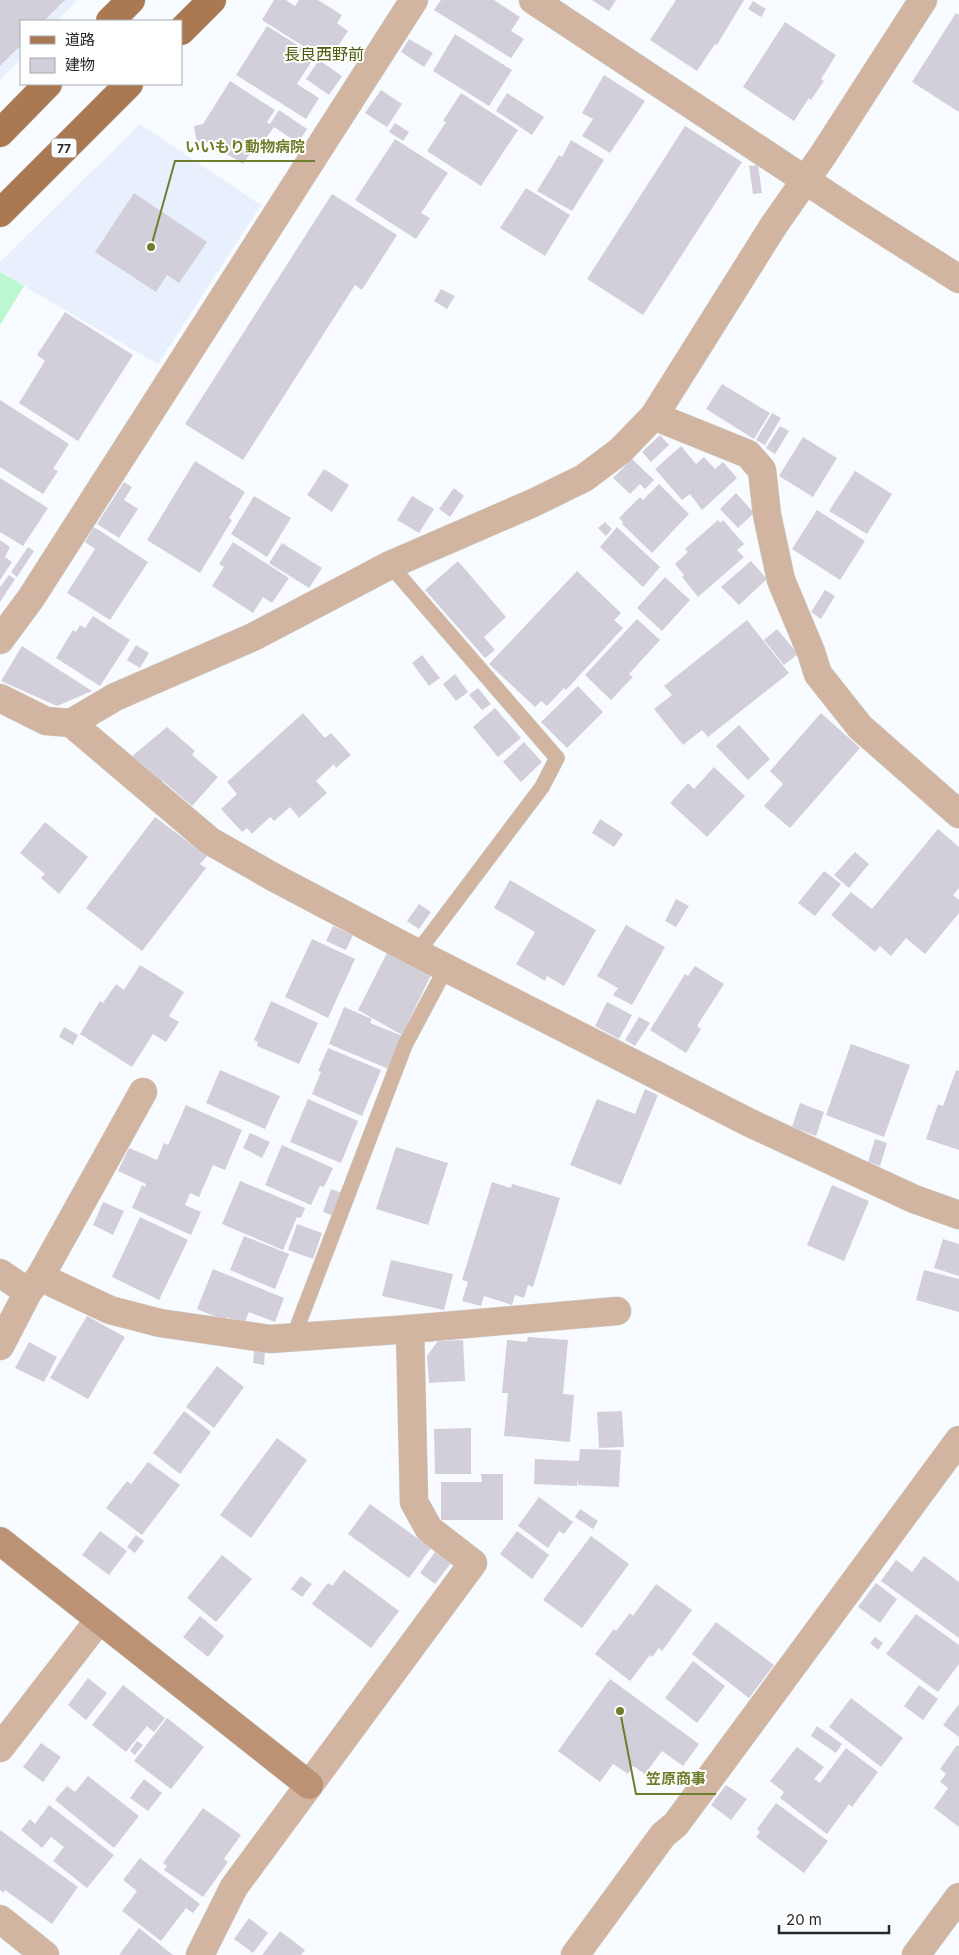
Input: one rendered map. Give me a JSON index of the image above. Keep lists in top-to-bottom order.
{
  "streets": {
    "main road": ["77"]
  },
  "districts": ["長良西野前"],
  "places": ["いいもり動物病院", "笠原商事"],
  "legend": ["道路", "建物"],
  "scale_bar": "20 m"
}
